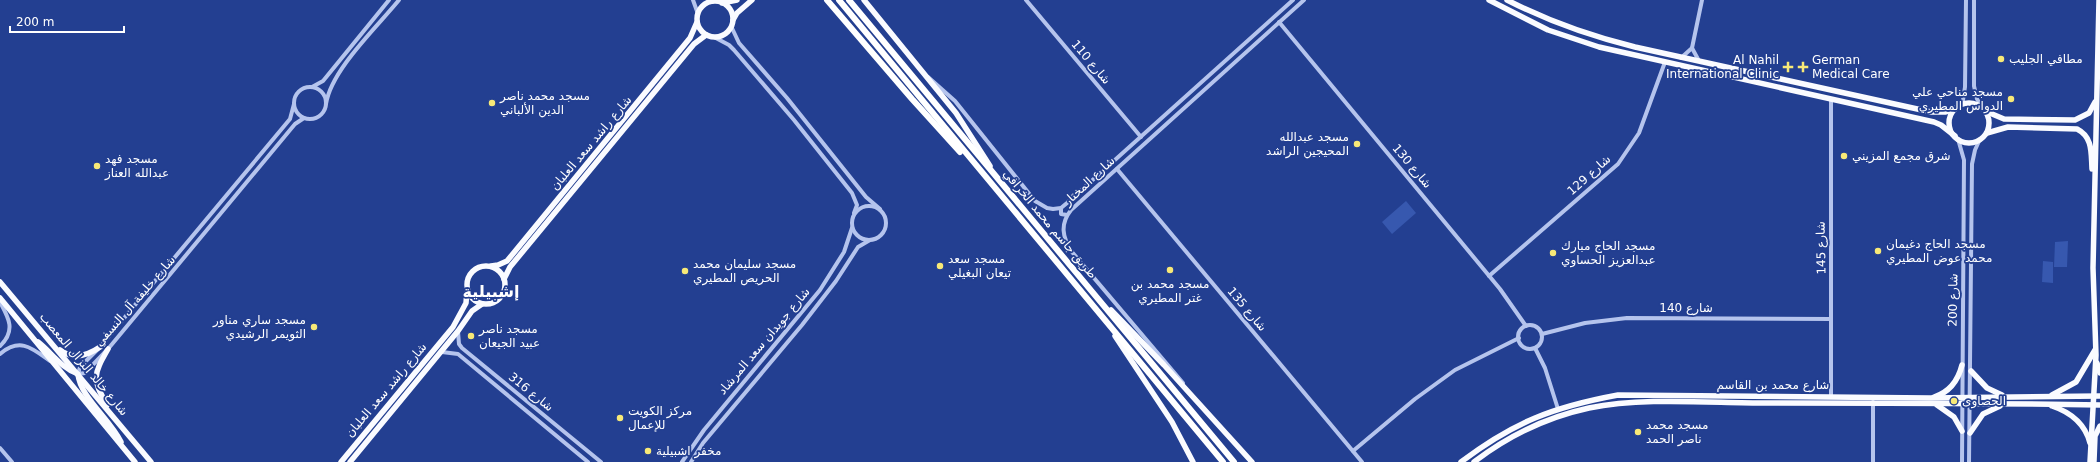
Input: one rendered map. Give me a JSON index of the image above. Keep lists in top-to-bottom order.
{
  "streets": {
    "highway": ["طريق جاسم محمد الخرافي"],
    "main road": ["شارع راشد سعد العلبان", "شارع خالد النزال المعصب", "شارع محمد بن القاسم"],
    "street": [
      "شارع 110",
      "شارع 130",
      "شارع 129",
      "شارع المختار",
      "شارع 145",
      "شارع 200",
      "شارع خليفة آل النسفي",
      "شارع 140",
      "شارع 135",
      "شارع جويدان سعد المرشاد",
      "شارع 316"
    ]
  },
  "crossings": [
    ["شارع 110", "شارع المختار"],
    ["شارع 130", "شارع 129"],
    ["شارع 130", "شارع المختار"],
    ["شارع 130", "شارع 140"],
    ["شارع المختار", "شارع 135"],
    ["شارع 145", "شارع 140"],
    ["شارع 145", "شارع محمد بن القاسم"],
    ["شارع 200", "شارع محمد بن القاسم"],
    ["شارع خليفة آل النسفي", "شارع خالد النزال المعصب"]
  ],
  "districts": ["إشبيلية"],
  "places": {
    "other": [
      "مطافي الجليب",
      "مسجد مناحي علي الدواس المطيري",
      "مسجد محمد ناصر الدين الألباني",
      "مسجد عبدالله المحيجين الراشد",
      "شرق مجمع المزيني",
      "مسجد فهد عبدالله العناز",
      "مسجد الحاج دغيمان محمد عوض المطيري",
      "مسجد الحاج مبارك عبدالعزيز الحساوي",
      "مسجد سعد تيعان البغيلي",
      "مسجد محمد بن غتر المطيري",
      "مسجد سليمان محمد الحريص المطيري",
      "مسجد ساري مناور الثويمر الرشيدي",
      "مسجد ناصر عبيد الجيعان",
      "الحصاوى",
      "مركز الكويت للإعمال",
      "مسجد محمد ناصر الحمد",
      "مخفر اشبيلية"
    ],
    "health": ["Al Nahil International Clinic", "German Medical Care"]
  },
  "scale_bar": "200 m"
}
